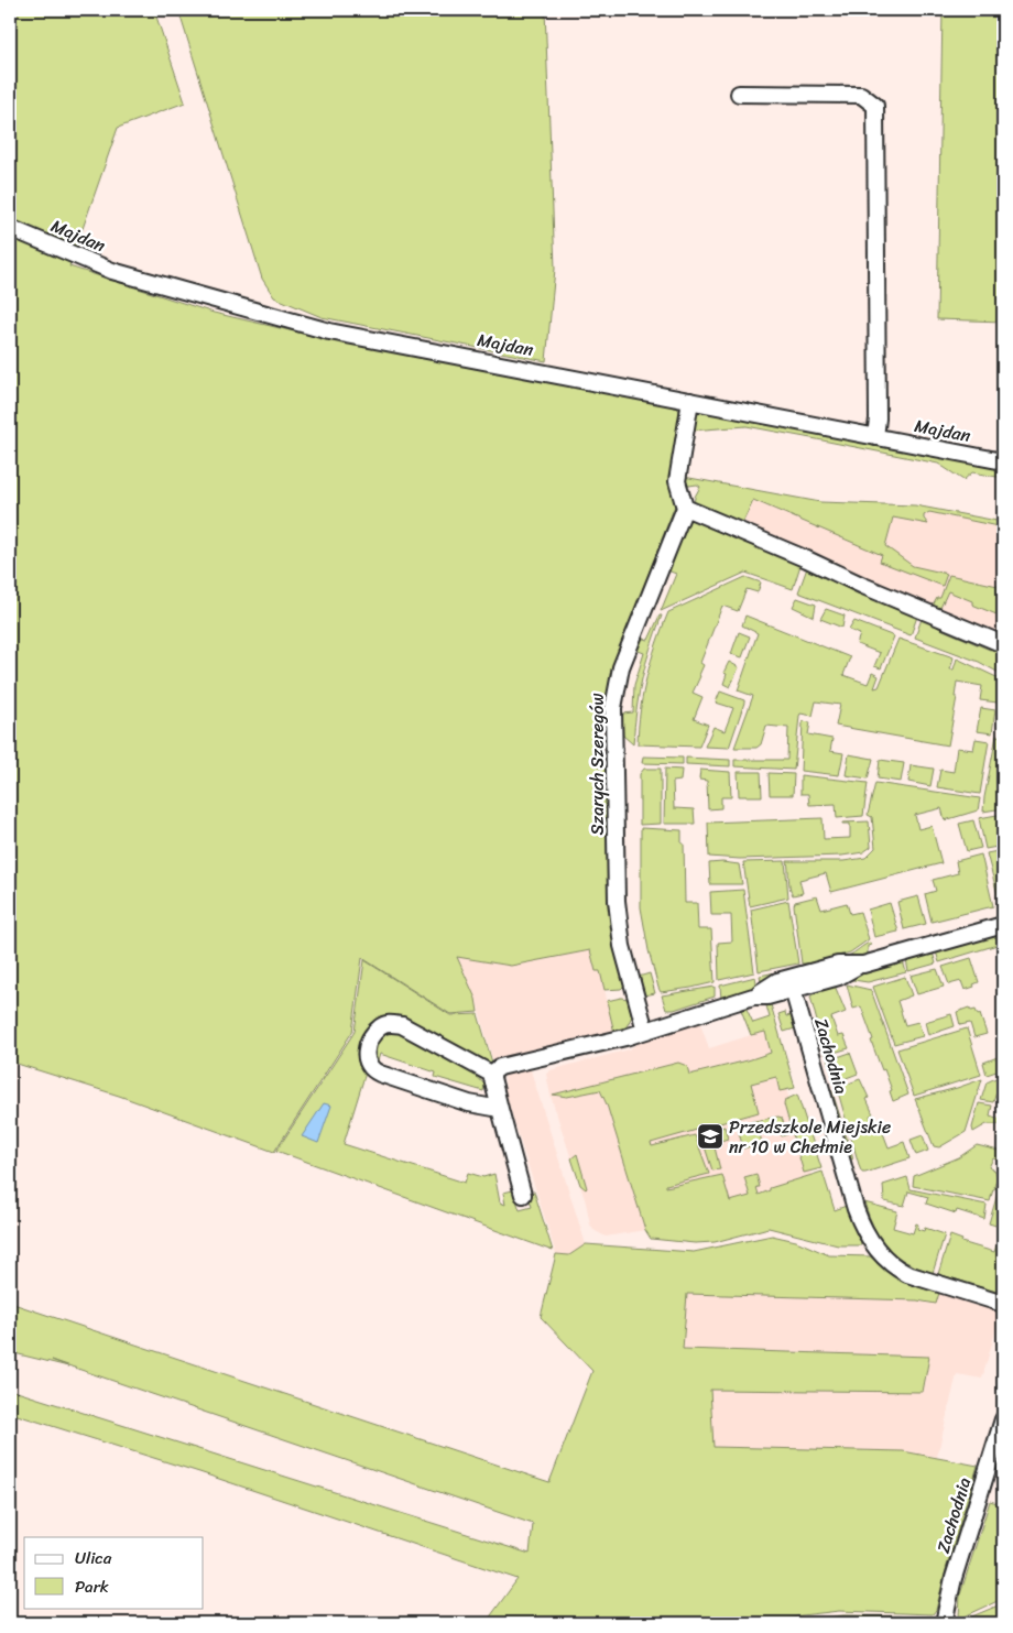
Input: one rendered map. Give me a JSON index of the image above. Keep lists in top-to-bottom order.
{
  "streets": {
    "street": ["Majdan", "Szarych Szeregów", "Zachodnia"]
  },
  "places": {
    "school or university": ["Przedszkole Miejskie nr 10 w Chełmie"]
  },
  "legend": ["Ulica", "Park"]
}
